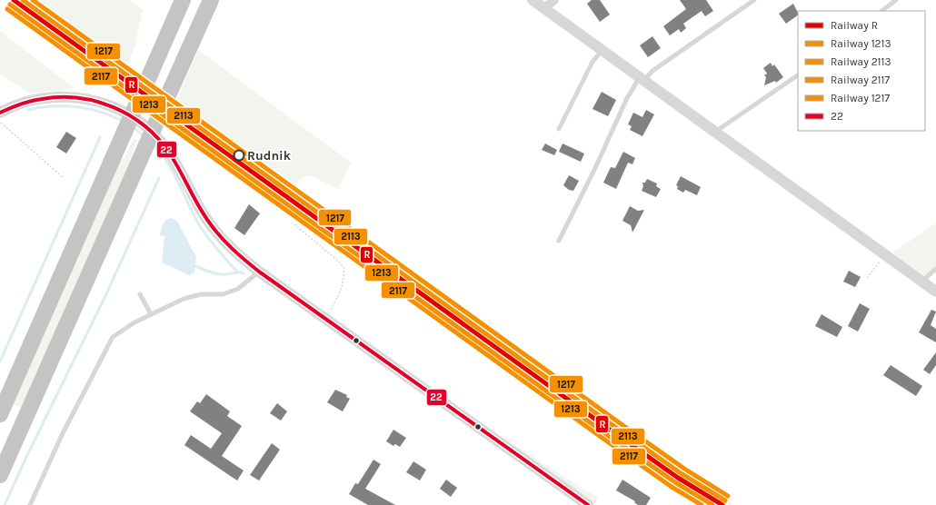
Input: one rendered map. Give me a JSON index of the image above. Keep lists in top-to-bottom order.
{
  "places": ["Rudnik"],
  "lines": [
    "rail line R",
    "rail line 2113",
    "rail line 1217",
    "rail line 1213",
    "rail line 2117",
    "transit line 22"
  ],
  "legend": [
    "Railway R",
    "Railway 1213",
    "Railway 2113",
    "Railway 2117",
    "Railway 1217",
    "22"
  ]
}
